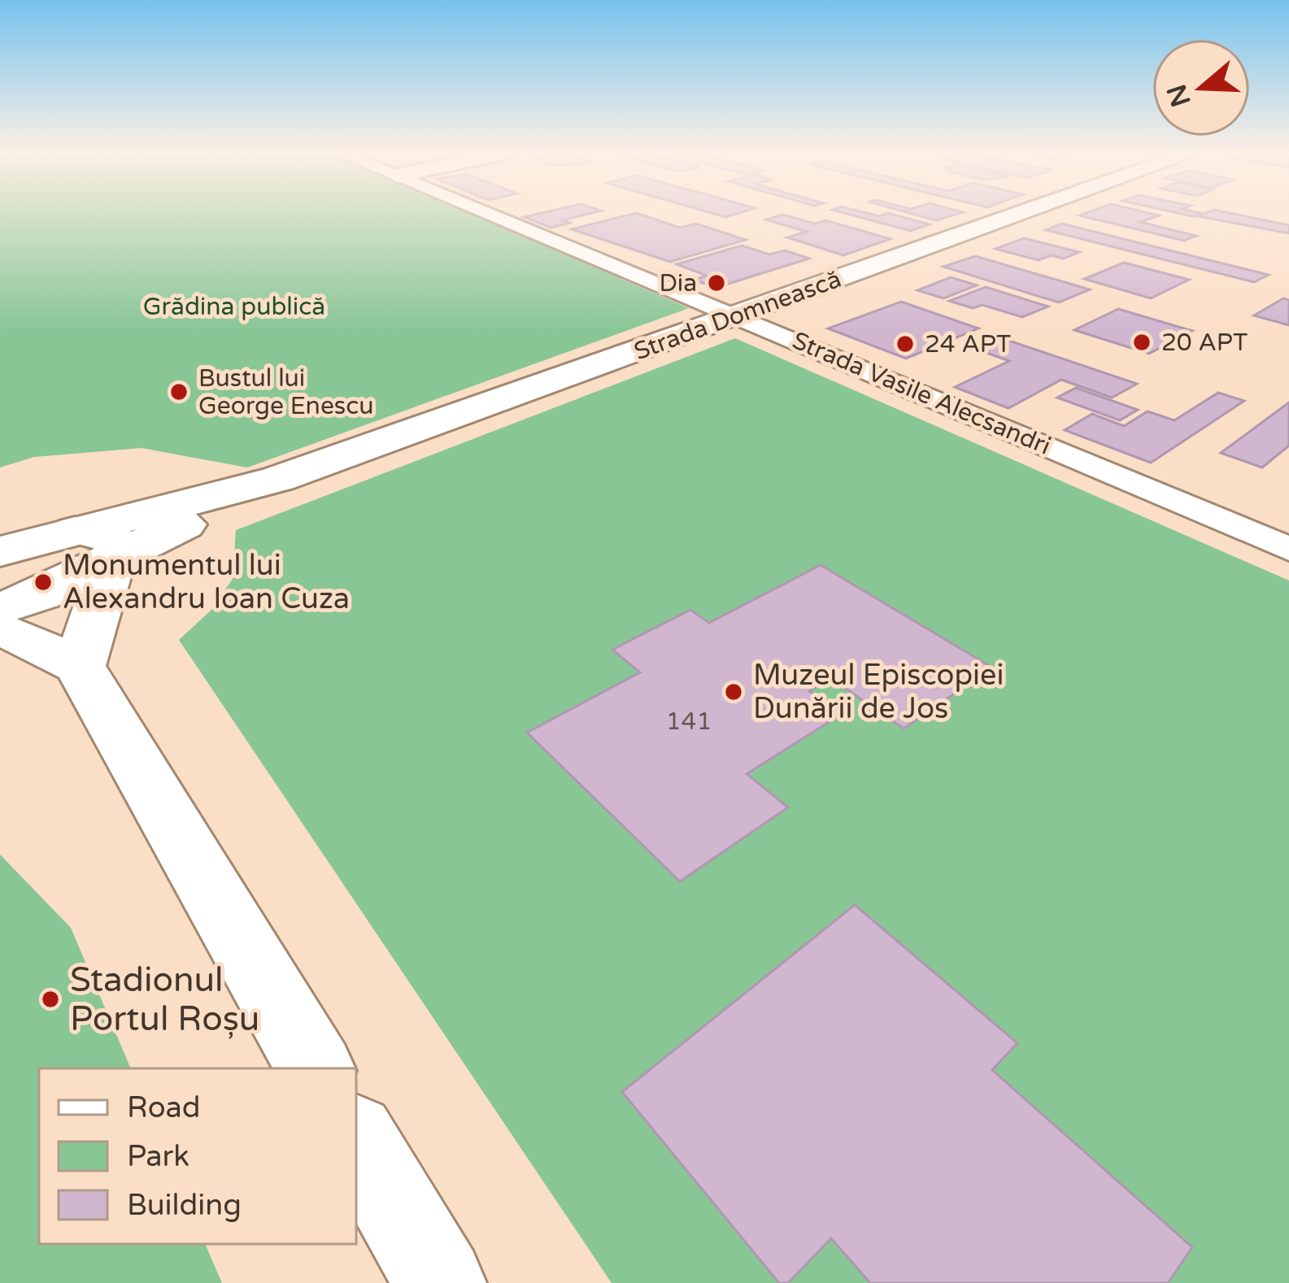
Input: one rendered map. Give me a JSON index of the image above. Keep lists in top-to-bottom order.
{
  "streets": {
    "main road": ["Strada Domnească"],
    "street": ["Strada Vasile Alecsandri"]
  },
  "crossings": [
    ["Strada Domnească", "Strada Vasile Alecsandri"]
  ],
  "parks": ["Grădina publică"],
  "places": [
    "Dia",
    "20 APT",
    "24 APT",
    "Bustul lui George Enescu",
    "Monumentul lui Alexandru Ioan Cuza",
    "Muzeul Episcopiei Dunării de Jos",
    "Stadionul Portul Roșu"
  ],
  "house_numbers": ["141"],
  "legend": ["Road", "Park", "Building"],
  "north": "left"
}
